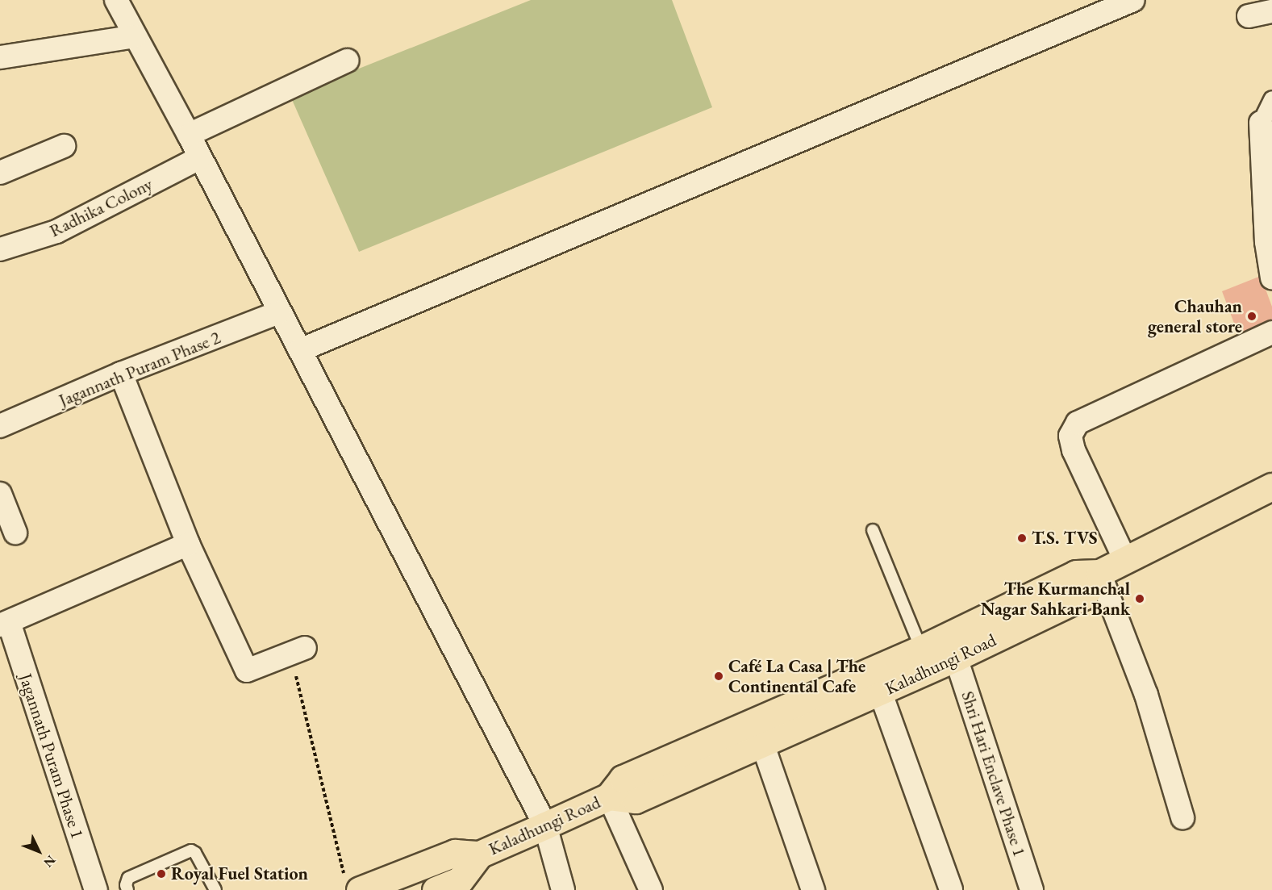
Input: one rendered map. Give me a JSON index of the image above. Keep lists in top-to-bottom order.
{
  "streets": {
    "main road": ["Kaladhungi Road"],
    "street": [
      "Radhika Colony",
      "Jagannath Puram Phase 2",
      "Jagannath Puram Phase 1",
      "Shri Hari Enclave Phase 1"
    ]
  },
  "crossings": [
    ["Kaladhungi Road", "Shri Hari Enclave Phase 1"]
  ],
  "places": [
    "Chauhan general store",
    "T.S. TVS",
    "The Kurmanchal Nagar Sahkari Bank",
    "Café La Casa | The Continental Cafe",
    "Royal Fuel Station"
  ],
  "north": "bottom right"
}
